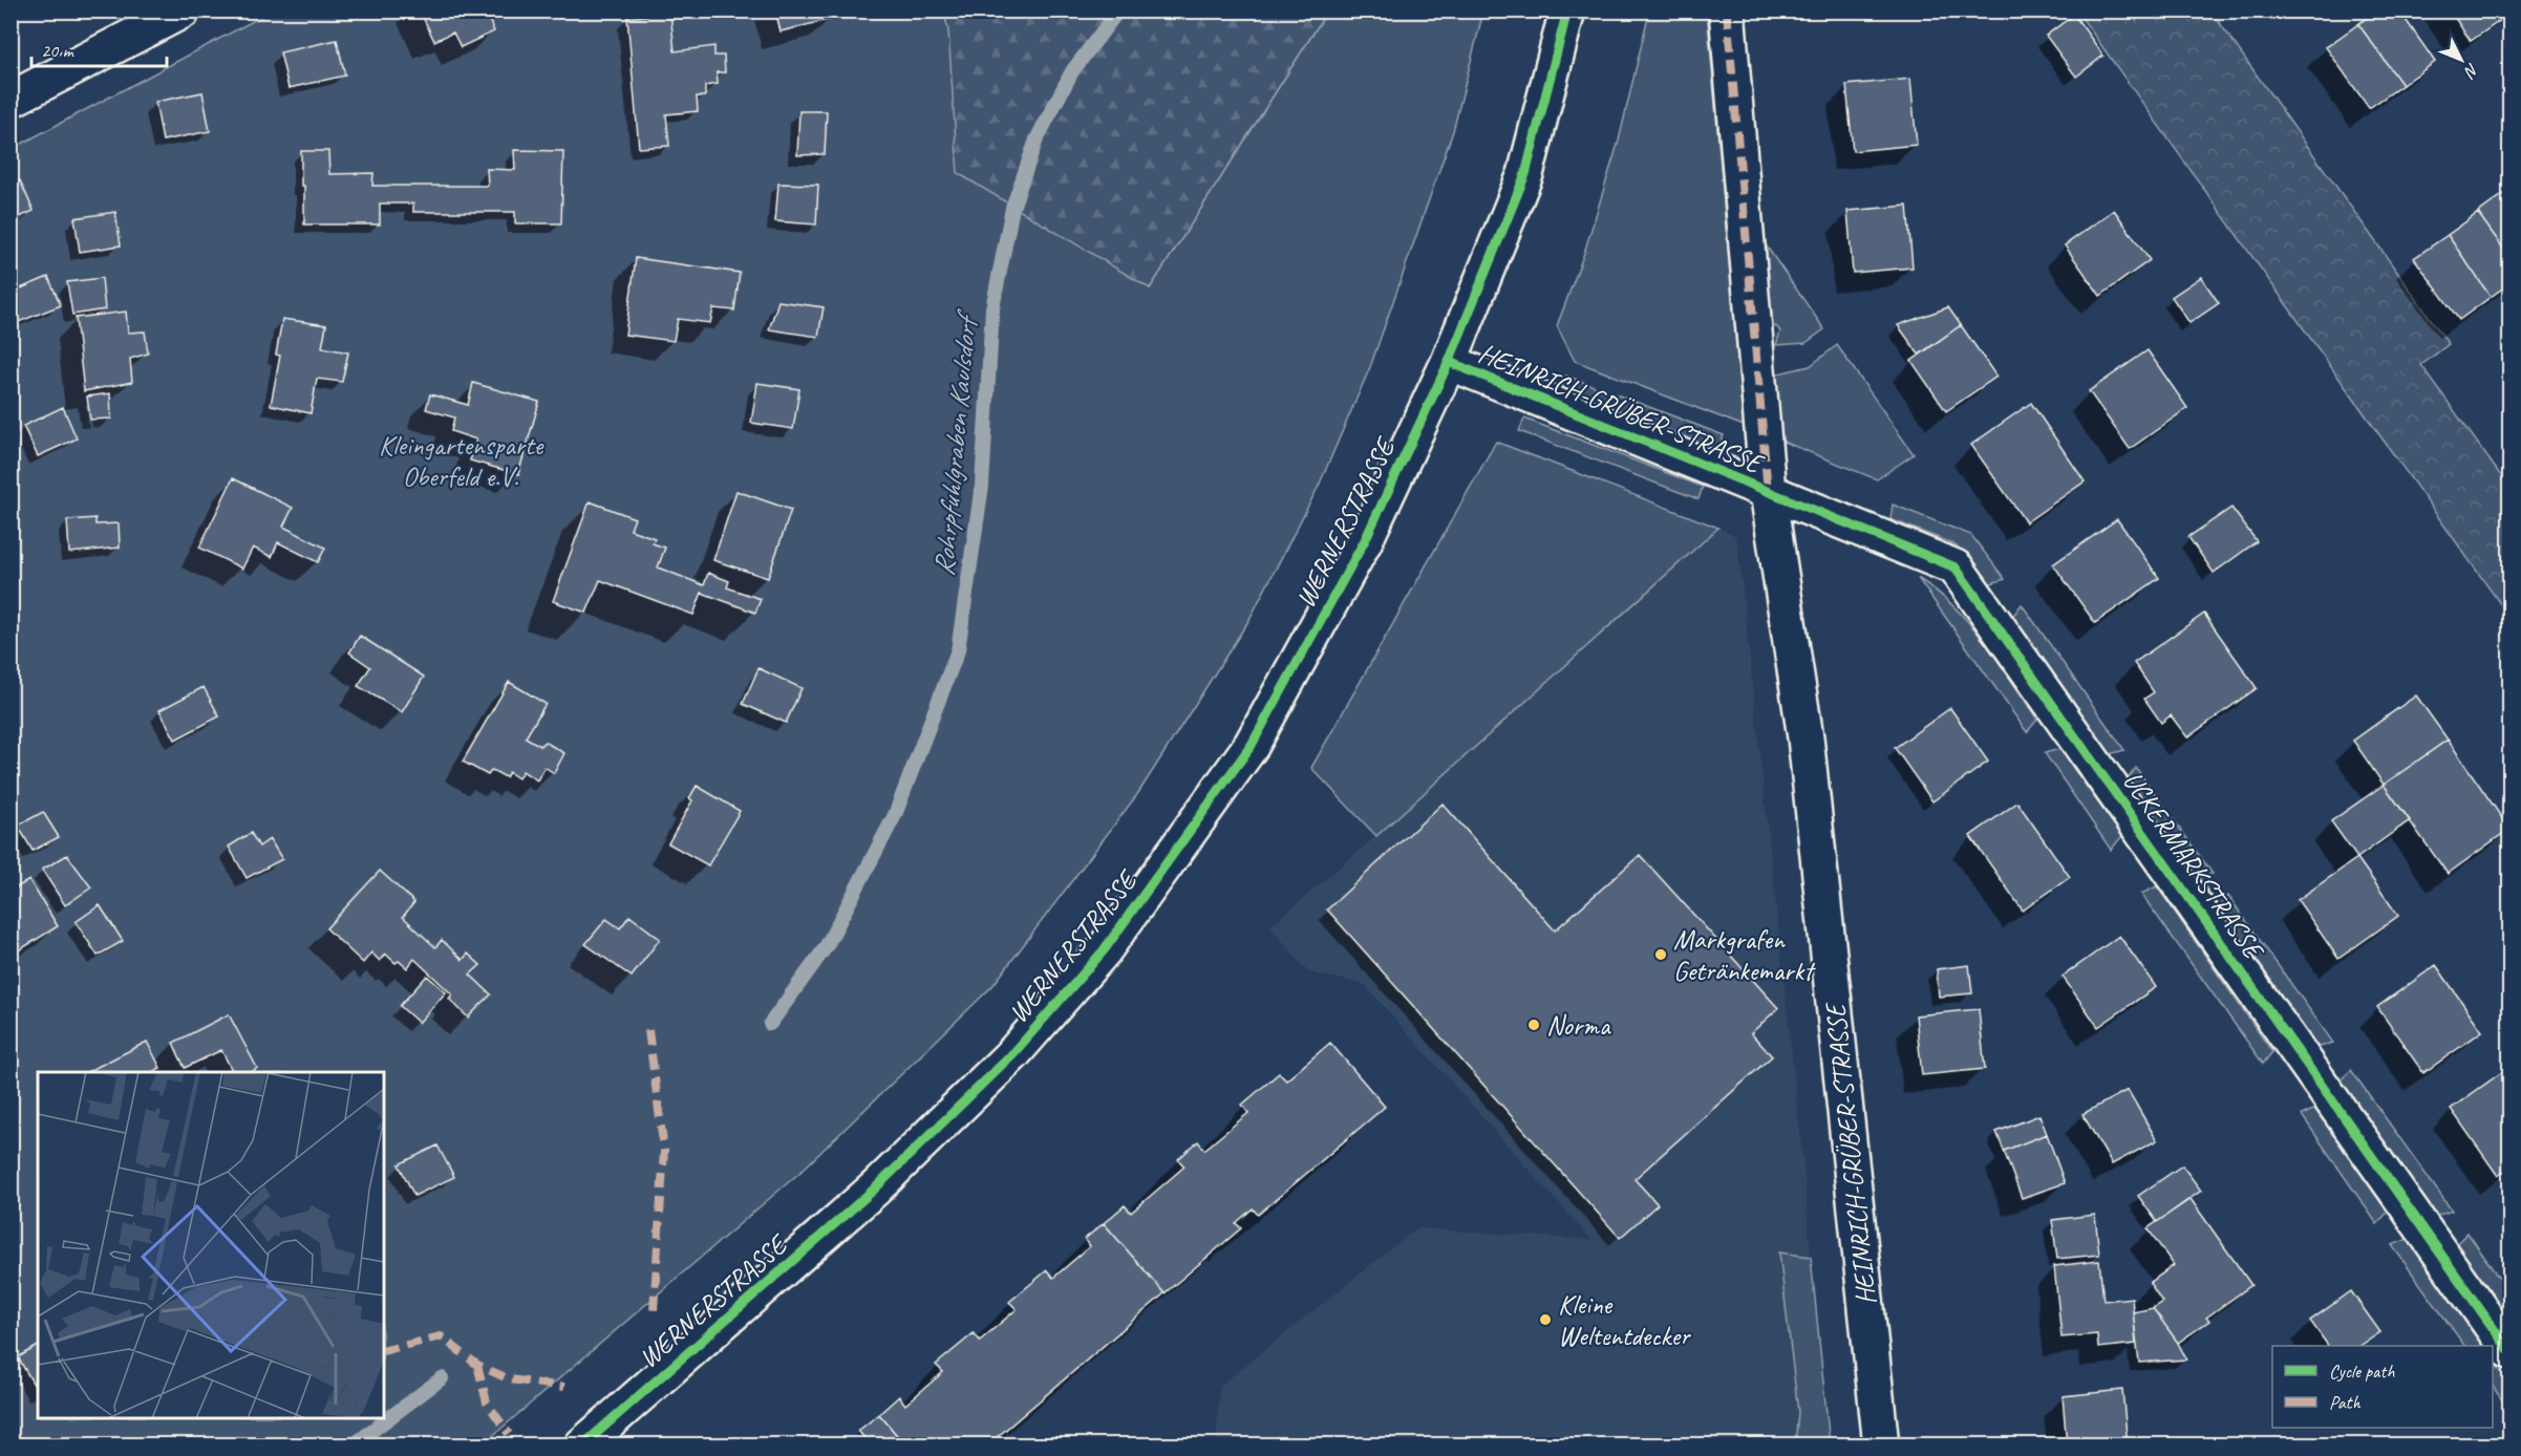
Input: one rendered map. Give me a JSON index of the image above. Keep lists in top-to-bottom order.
{
  "streets": {
    "street": ["HEINRICH-GRÜBER-STRASSE", "WERNERSTRASSE", "UCKERMARKSTRASSE"]
  },
  "crossings": [
    ["HEINRICH-GRÜBER-STRASSE", "WERNERSTRASSE"],
    ["HEINRICH-GRÜBER-STRASSE", "UCKERMARKSTRASSE"]
  ],
  "water": ["Rohrpfuhlgraben Kaulsdorf"],
  "parks": ["Kleingartensparte Oberfeld e.V."],
  "places": ["Markgrafen Getränkemarkt", "Norma", "Kleine Weltentdecker"],
  "legend": ["Cycle path", "Path"],
  "scale_bar": "20 m",
  "north": "bottom right"
}
